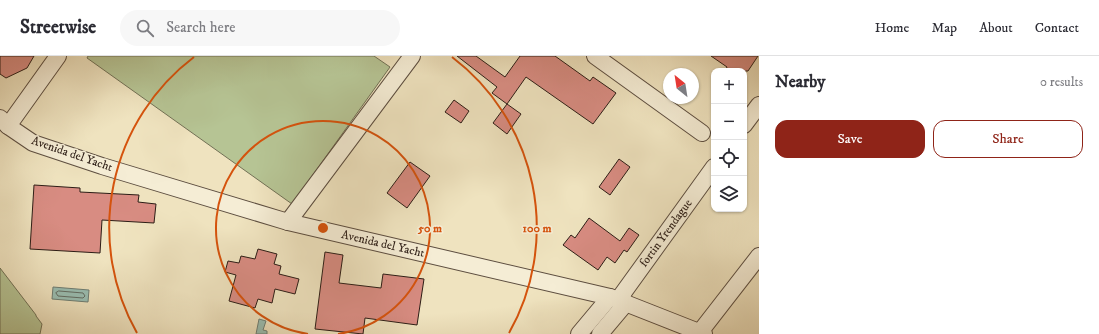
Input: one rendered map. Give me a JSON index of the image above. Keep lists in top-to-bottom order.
{
  "streets": {
    "street": ["Avenida del Yacht", "fortin Yrendague"]
  },
  "crossings": [
    ["Avenida del Yacht", "fortin Yrendague"]
  ],
  "north": "top left",
  "page": {
    "header": "Streetwise",
    "search": "Search here",
    "nav": [
      "Home",
      "Map",
      "About",
      "Contact"
    ],
    "heading": ["Nearby", "0 results"],
    "map_buttons": ["+", "−"],
    "buttons": ["Save", "Share"]
  },
  "rings": ["50 m", "100 m"]
}
